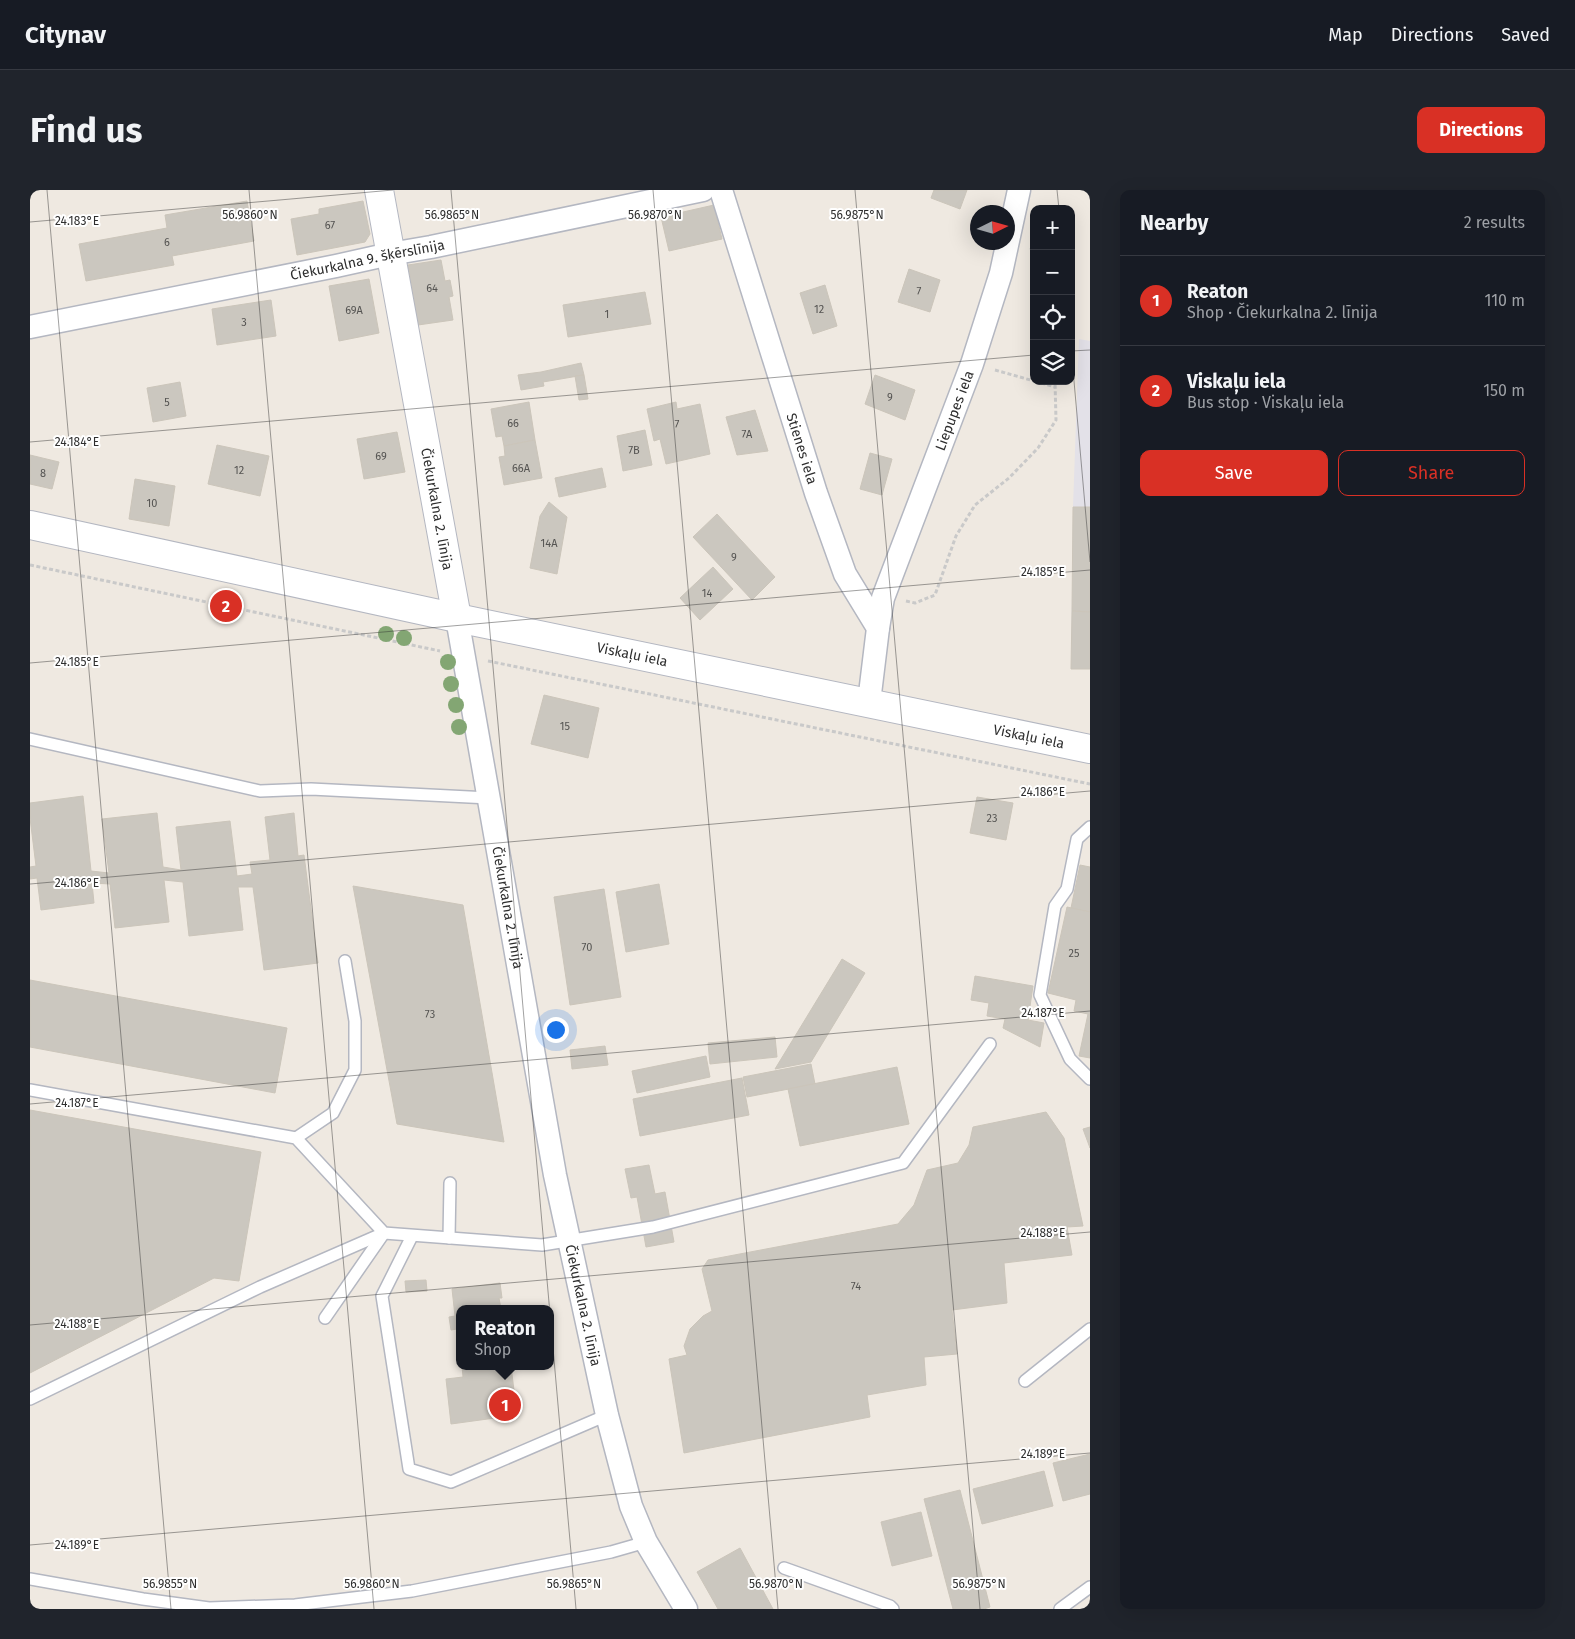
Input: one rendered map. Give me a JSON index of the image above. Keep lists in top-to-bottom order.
{
  "streets": {
    "street": [
      "Čiekurkalna 9. šķērslīnija",
      "Liepupes iela",
      "Stienes iela",
      "Čiekurkalna 2. līnija",
      "Viskaļu iela"
    ]
  },
  "crossings": [
    ["Čiekurkalna 9. šķērslīnija", "Čiekurkalna 2. līnija"],
    ["Liepupes iela", "Stienes iela"],
    ["Čiekurkalna 2. līnija", "Viskaļu iela"]
  ],
  "house_numbers": [
    "67",
    "6",
    "64",
    "7",
    "12",
    "69A",
    "1",
    "3",
    "9",
    "5",
    "66",
    "7",
    "7A",
    "7B",
    "69",
    "66A",
    "12",
    "8",
    "10",
    "14A",
    "9",
    "14",
    "15",
    "23",
    "70",
    "25",
    "73",
    "74"
  ],
  "north": "right",
  "page": {
    "header": "Citynav",
    "nav": ["Map", "Directions", "Saved"],
    "buttons": [
      "Directions",
      ["Save", "Share"]
    ],
    "title": "Find us",
    "heading": ["Nearby", "2 results"],
    "map_buttons": ["+", "−"],
    "list": [
      {
        "mark": "1",
        "name": "Reaton",
        "note": "Shop · Čiekurkalna 2. līnija",
        "value": "110 m"
      },
      {
        "mark": "2",
        "name": "Viskaļu iela",
        "note": "Bus stop · Viskaļu iela",
        "value": "150 m"
      }
    ],
    "pins": ["2", "1"],
    "popup": ["Reaton", "Shop"]
  },
  "coordinates": [
    "56.9860°N",
    "56.9865°N",
    "56.9870°N",
    "56.9875°N",
    "24.183°E",
    "24.184°E",
    "24.185°E",
    "24.186°E",
    "24.187°E",
    "24.188°E",
    "24.189°E",
    "56.9855°N"
  ]
}
